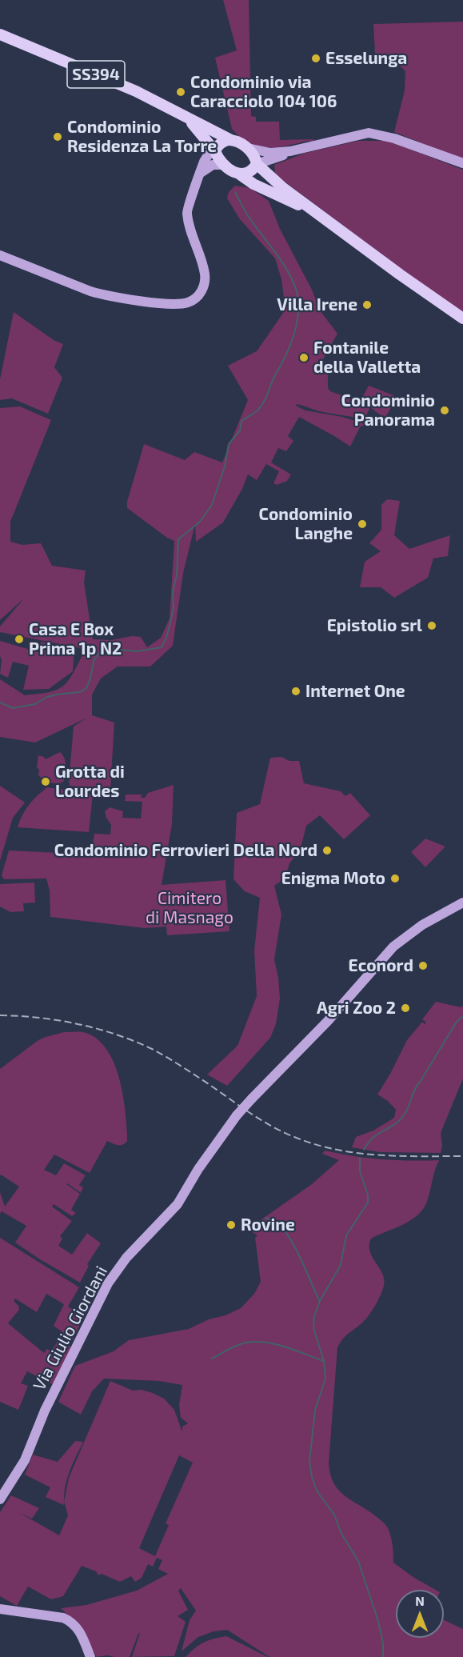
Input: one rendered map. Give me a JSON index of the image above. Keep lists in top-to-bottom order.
{
  "streets": {
    "main road": ["SS394"],
    "street": ["Via Giulio Giordani"]
  },
  "parks": ["Cimitero di Masnago"],
  "places": [
    "Esselunga",
    "Condominio via Caracciolo 104 106",
    "Condominio Residenza La Torre",
    "Villa Irene",
    "Fontanile della Valletta",
    "Condominio Panorama",
    "Condominio Langhe",
    "Epistolio srl",
    "Casa E Box Prima 1p N2",
    "Internet One",
    "Grotta di Lourdes",
    "Condominio Ferrovieri Della Nord",
    "Enigma Moto",
    "Econord",
    "Agri Zoo 2",
    "Rovine"
  ],
  "north": "top"
}
